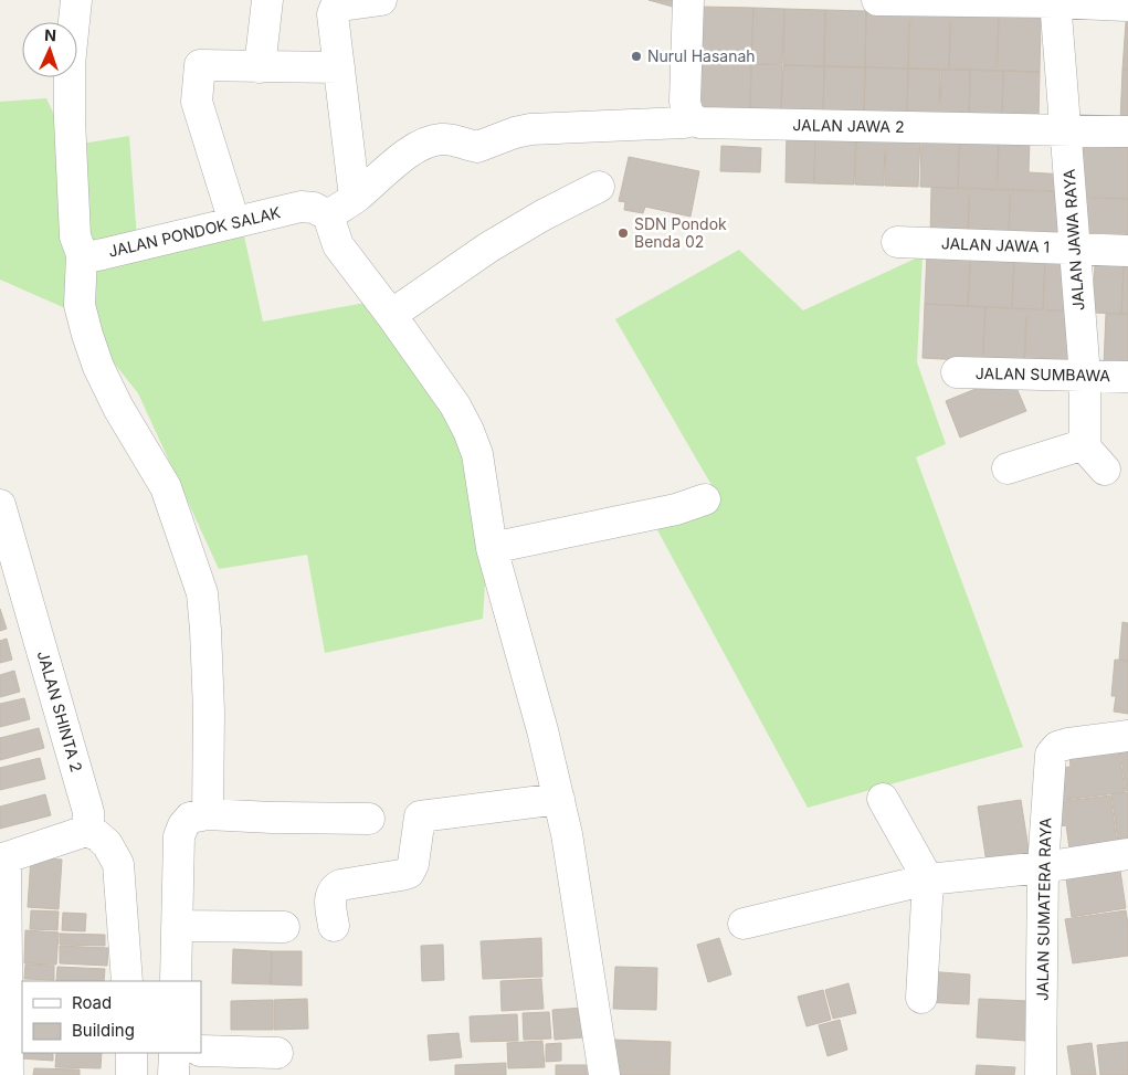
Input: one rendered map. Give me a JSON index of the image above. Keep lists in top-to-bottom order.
{
  "streets": {
    "street": [
      "JALAN JAWA 2",
      "JALAN PONDOK SALAK",
      "JALAN JAWA RAYA",
      "JALAN JAWA 1",
      "JALAN SUMBAWA",
      "JALAN SHINTA 2",
      "JALAN SUMATERA RAYA"
    ]
  },
  "crossings": [
    ["JALAN JAWA 2", "JALAN PONDOK SALAK"],
    ["JALAN JAWA 2", "JALAN JAWA RAYA"],
    ["JALAN JAWA RAYA", "JALAN JAWA 1"],
    ["JALAN JAWA RAYA", "JALAN SUMBAWA"]
  ],
  "places": ["Nurul Hasanah", "SDN Pondok Benda 02"],
  "legend": ["Road", "Building"],
  "north": "top"
}
